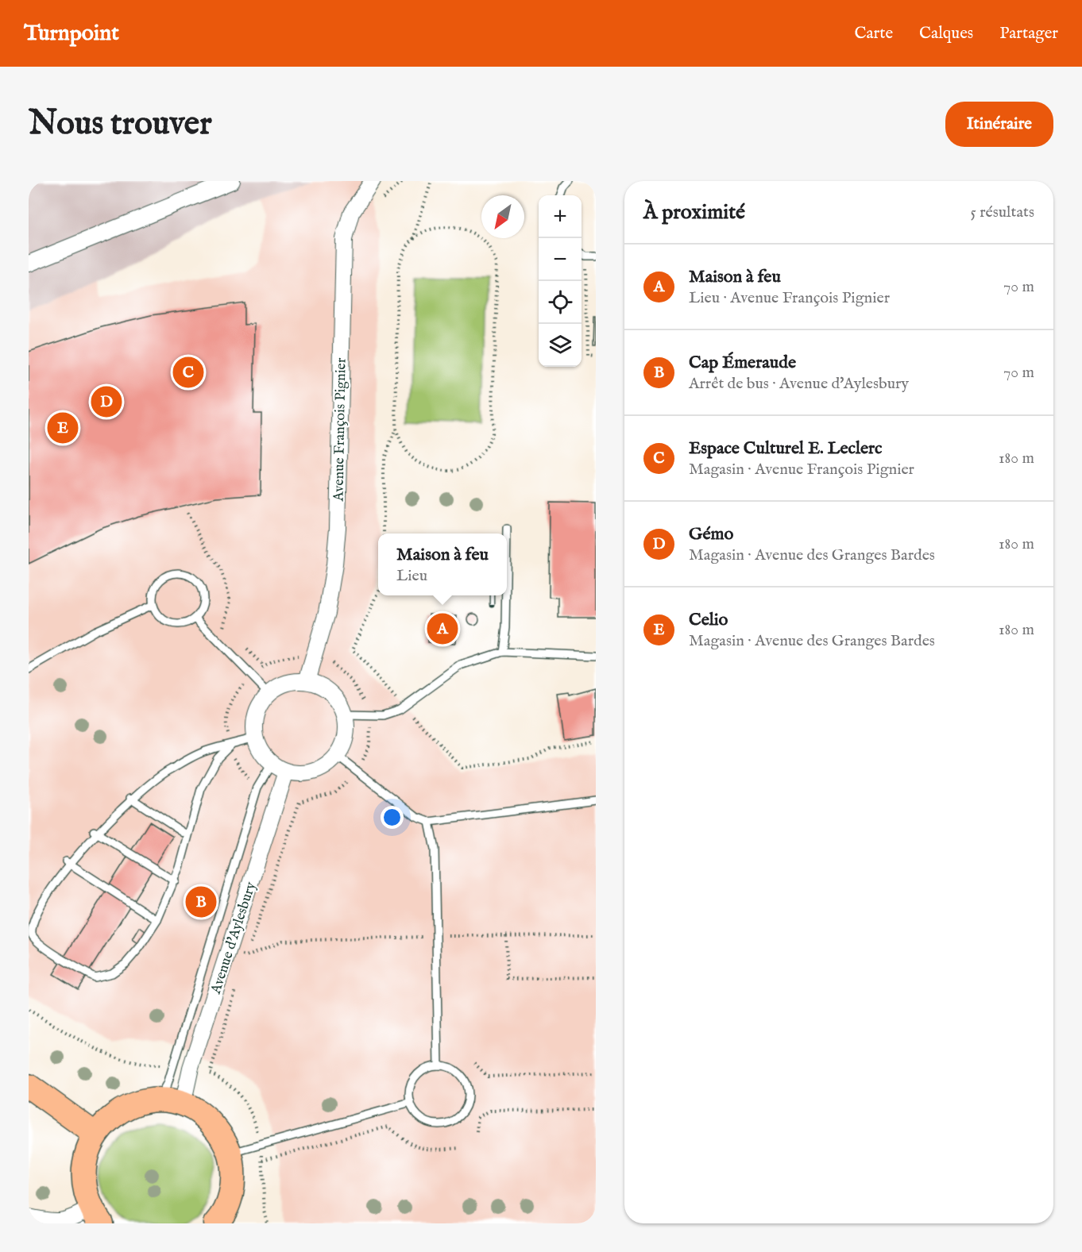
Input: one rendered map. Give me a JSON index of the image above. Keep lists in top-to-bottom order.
{
  "streets": {
    "street": ["Avenue François Pignier", "Avenue d'Aylesbury"]
  },
  "crossings": [
    ["Avenue François Pignier", "Avenue d'Aylesbury"]
  ],
  "north": "bottom left",
  "page": {
    "header": "Turnpoint",
    "nav": ["Carte", "Calques", "Partager"],
    "buttons": "Itinéraire",
    "title": "Nous trouver",
    "heading": ["À proximité", "5 résultats"],
    "map_buttons": ["+", "−"],
    "list": [
      {
        "mark": "A",
        "name": "Maison à feu",
        "note": "Lieu · Avenue François Pignier",
        "value": "70 m"
      },
      {
        "mark": "B",
        "name": "Cap Émeraude",
        "note": "Arrêt de bus · Avenue d'Aylesbury",
        "value": "70 m"
      },
      {
        "mark": "C",
        "name": "Espace Culturel E. Leclerc",
        "note": "Magasin · Avenue François Pignier",
        "value": "180 m"
      },
      {
        "mark": "D",
        "name": "Gémo",
        "note": "Magasin · Avenue des Granges Bardes",
        "value": "180 m"
      },
      {
        "mark": "E",
        "name": "Celio",
        "note": "Magasin · Avenue des Granges Bardes",
        "value": "180 m"
      }
    ],
    "pins": [
      "C",
      "D",
      "E",
      "A",
      "B"
    ],
    "popup": ["Maison à feu", "Lieu"]
  }
}
